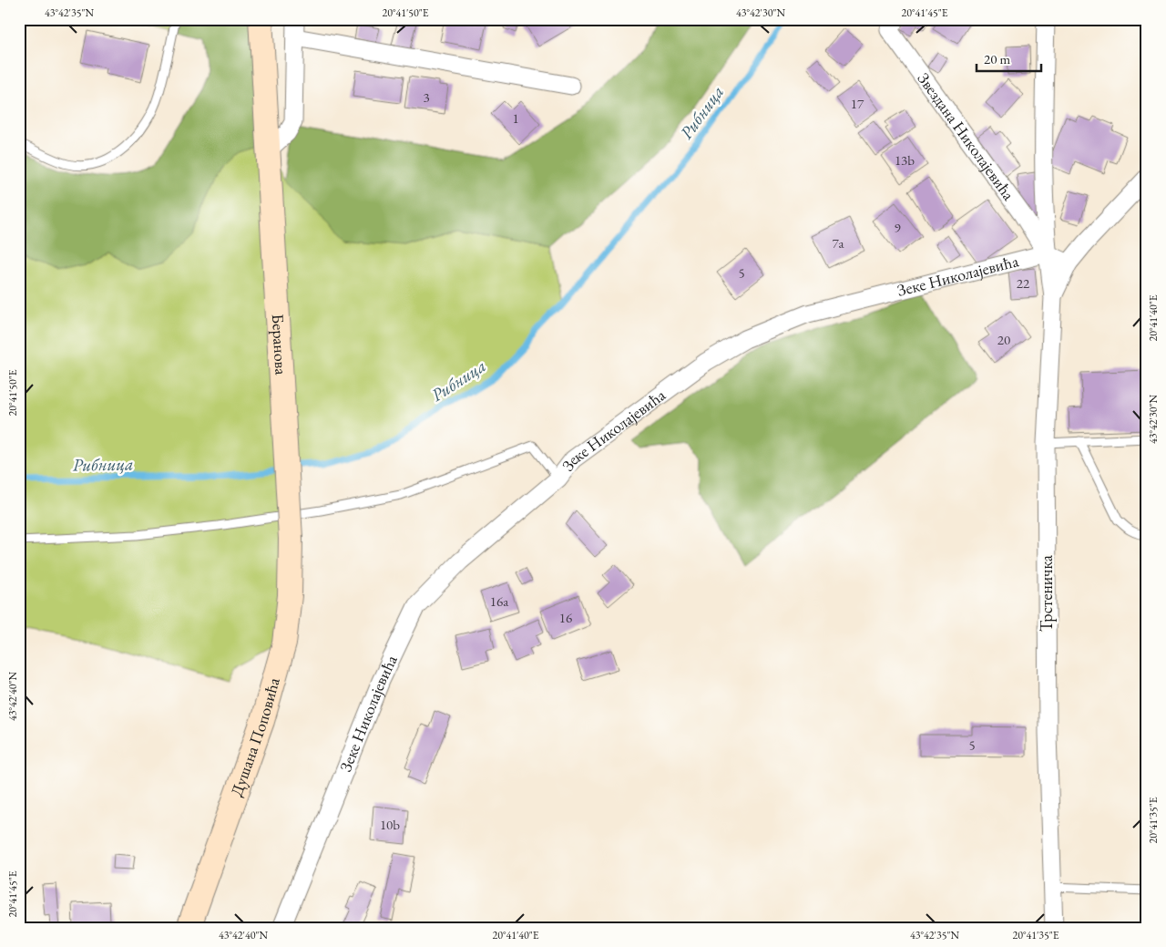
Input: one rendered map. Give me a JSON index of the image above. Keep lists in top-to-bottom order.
{
  "streets": {
    "main road": ["Беранова", "Душана Поповића"],
    "street": ["Звездана Николајевића", "Зеке Николајевића", "Трстеничка"]
  },
  "crossings": [
    ["Звездана Николајевића", "Зеке Николајевића"],
    ["Звездана Николајевића", "Трстеничка"],
    ["Беранова", "Душана Поповића"]
  ],
  "water": ["Рибница"],
  "house_numbers": [
    "3",
    "17",
    "1",
    "13b",
    "9",
    "7a",
    "5",
    "22",
    "20",
    "16a",
    "16",
    "5",
    "10b"
  ],
  "scale_bar": "20 m",
  "coordinates": [
    "43°42'35\"N",
    "20°41'50\"E",
    "43°42'30\"N",
    "20°41'45\"E",
    "20°41'40\"E",
    "43°42'40\"N",
    "20°41'35\"E"
  ]
}
